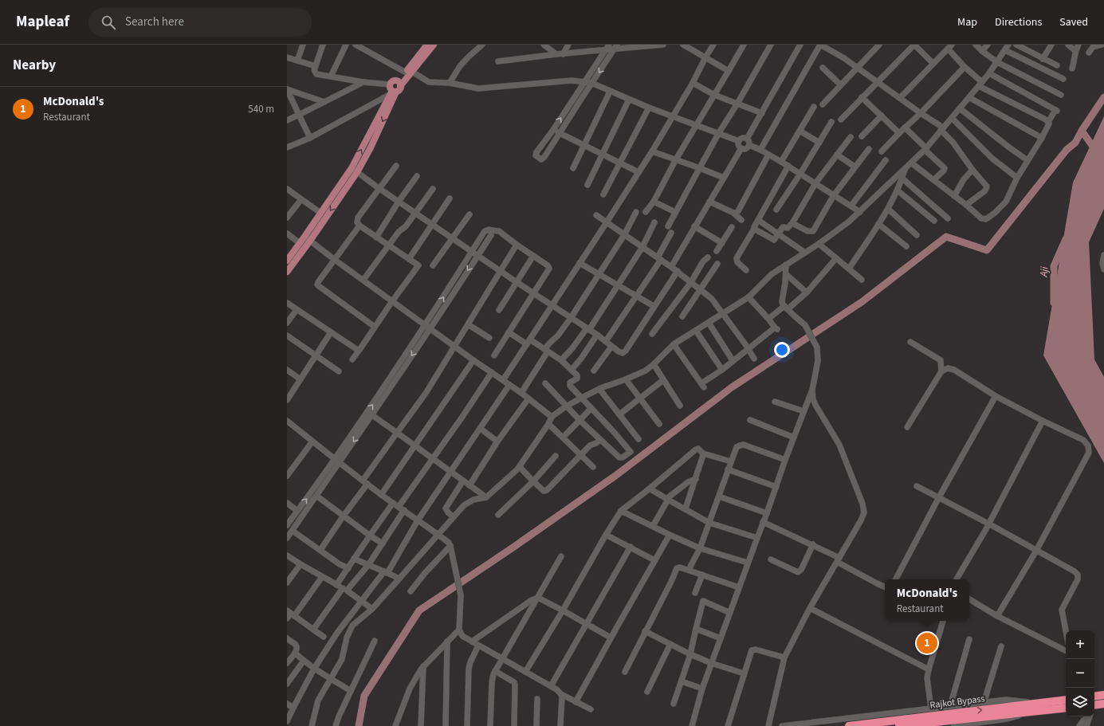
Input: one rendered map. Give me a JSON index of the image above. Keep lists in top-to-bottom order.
{
  "streets": {
    "highway": ["Rajkot Bypass"]
  },
  "water": ["Aji"],
  "page": {
    "header": "Mapleaf",
    "search": "Search here",
    "nav": ["Map", "Directions", "Saved"],
    "heading": "Nearby",
    "list": [
      {
        "mark": "1",
        "name": "McDonald's",
        "note": "Restaurant",
        "value": "540 m"
      }
    ],
    "popup": ["McDonald's", "Restaurant"],
    "map_buttons": ["+", "−"],
    "pins": "1"
  }
}
